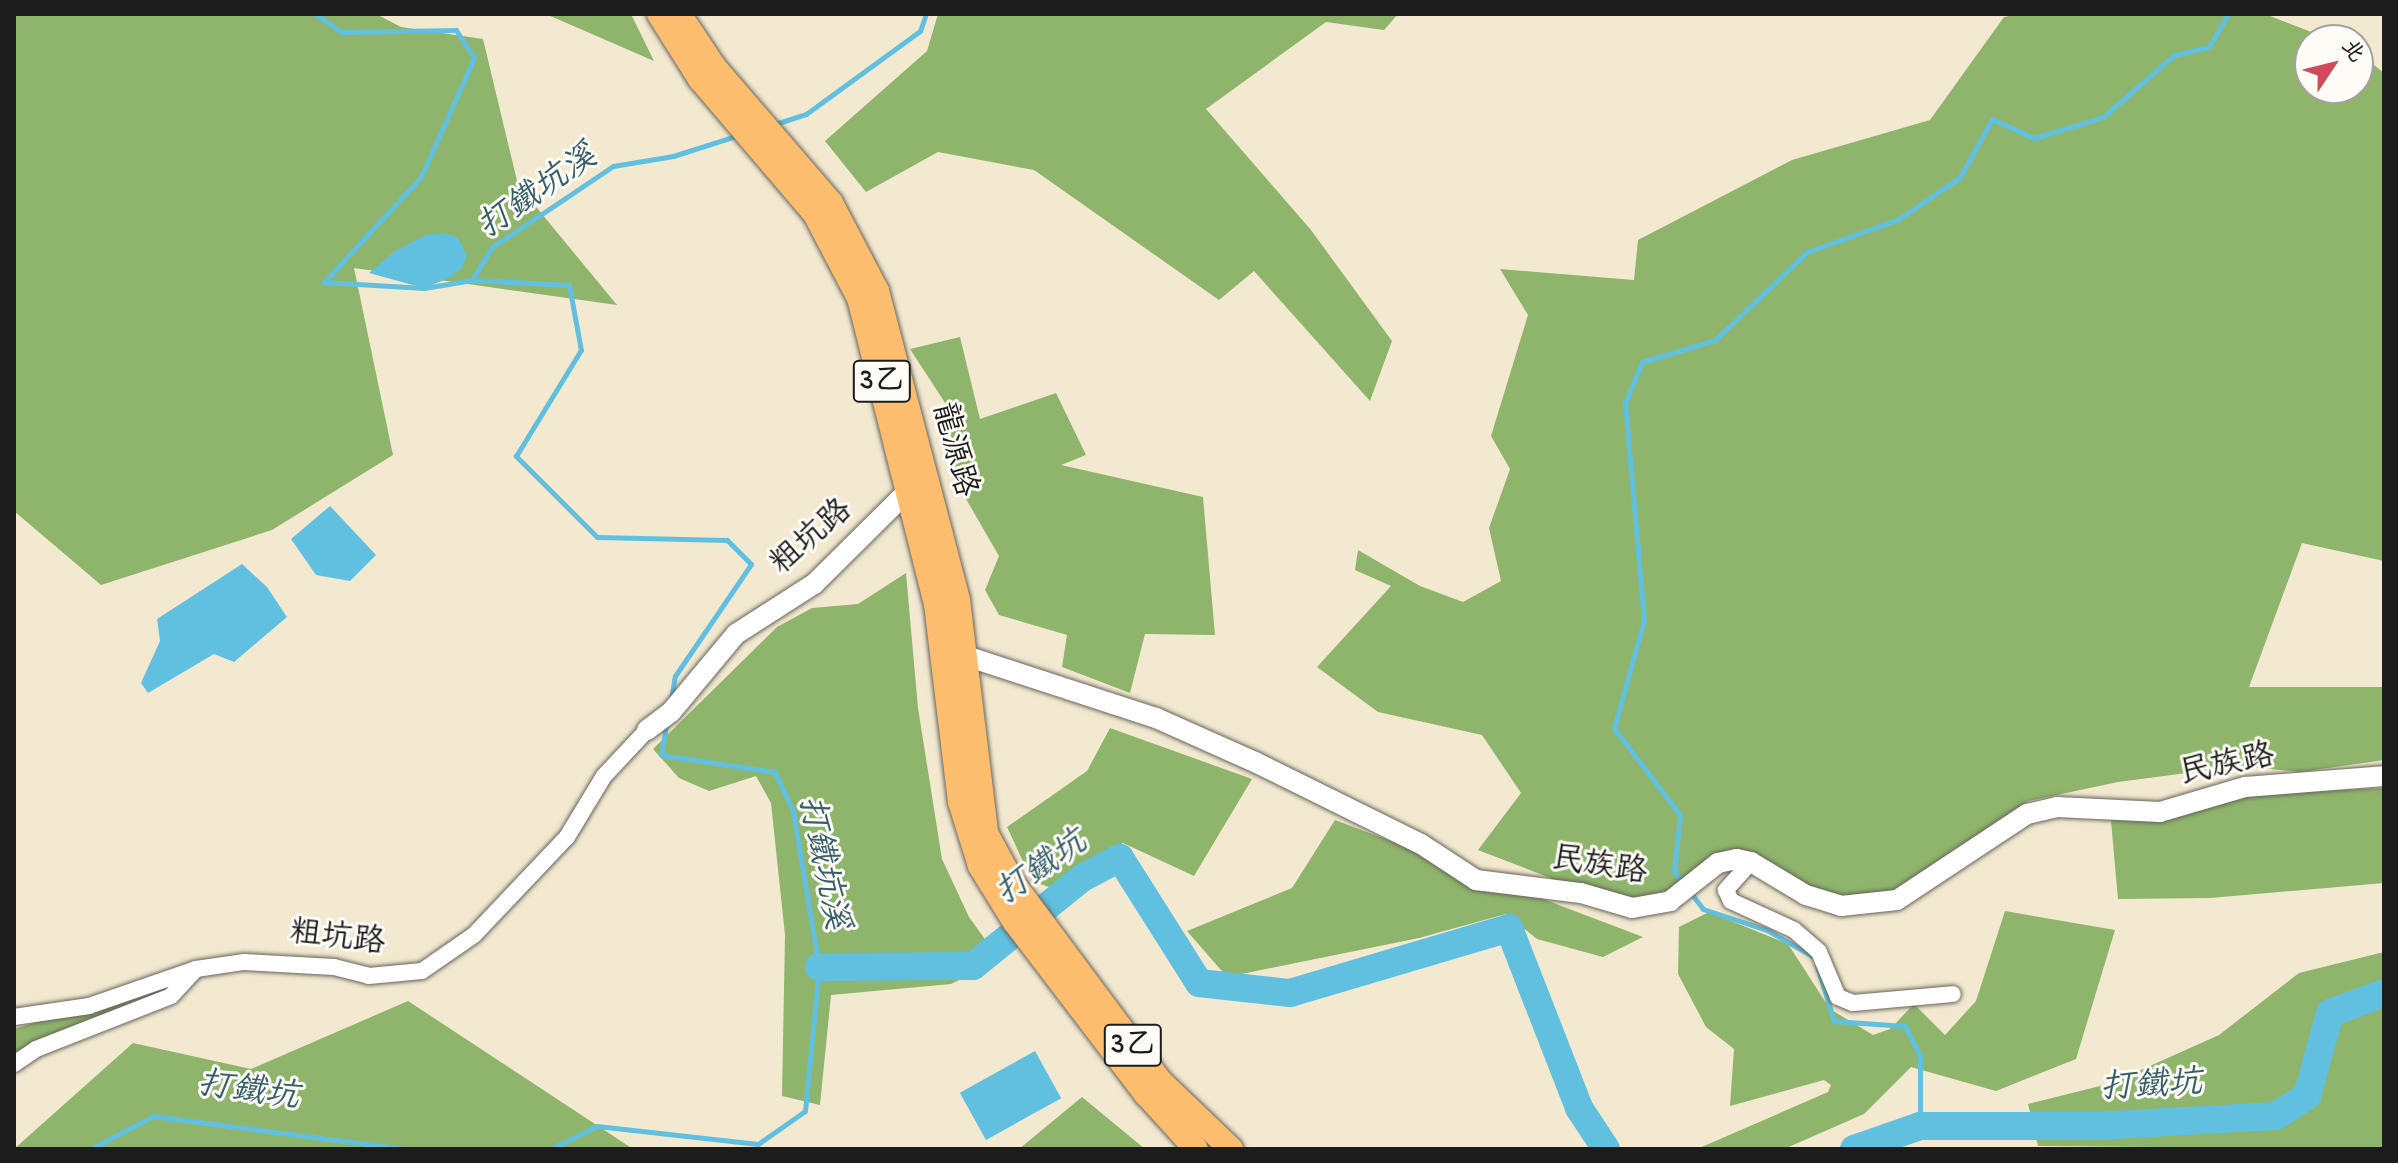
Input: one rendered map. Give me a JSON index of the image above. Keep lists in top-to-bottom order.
{
  "streets": {
    "main road": ["3乙", "龍源路"],
    "street": ["粗坑路", "民族路"]
  },
  "crossings": [
    ["3乙", "龍源路"],
    ["3乙", "粗坑路"],
    ["3乙", "民族路"],
    ["龍源路", "粗坑路"],
    ["龍源路", "民族路"]
  ],
  "water": ["打鐵坑溪", "打鐵坑"],
  "north": "top right"
}
